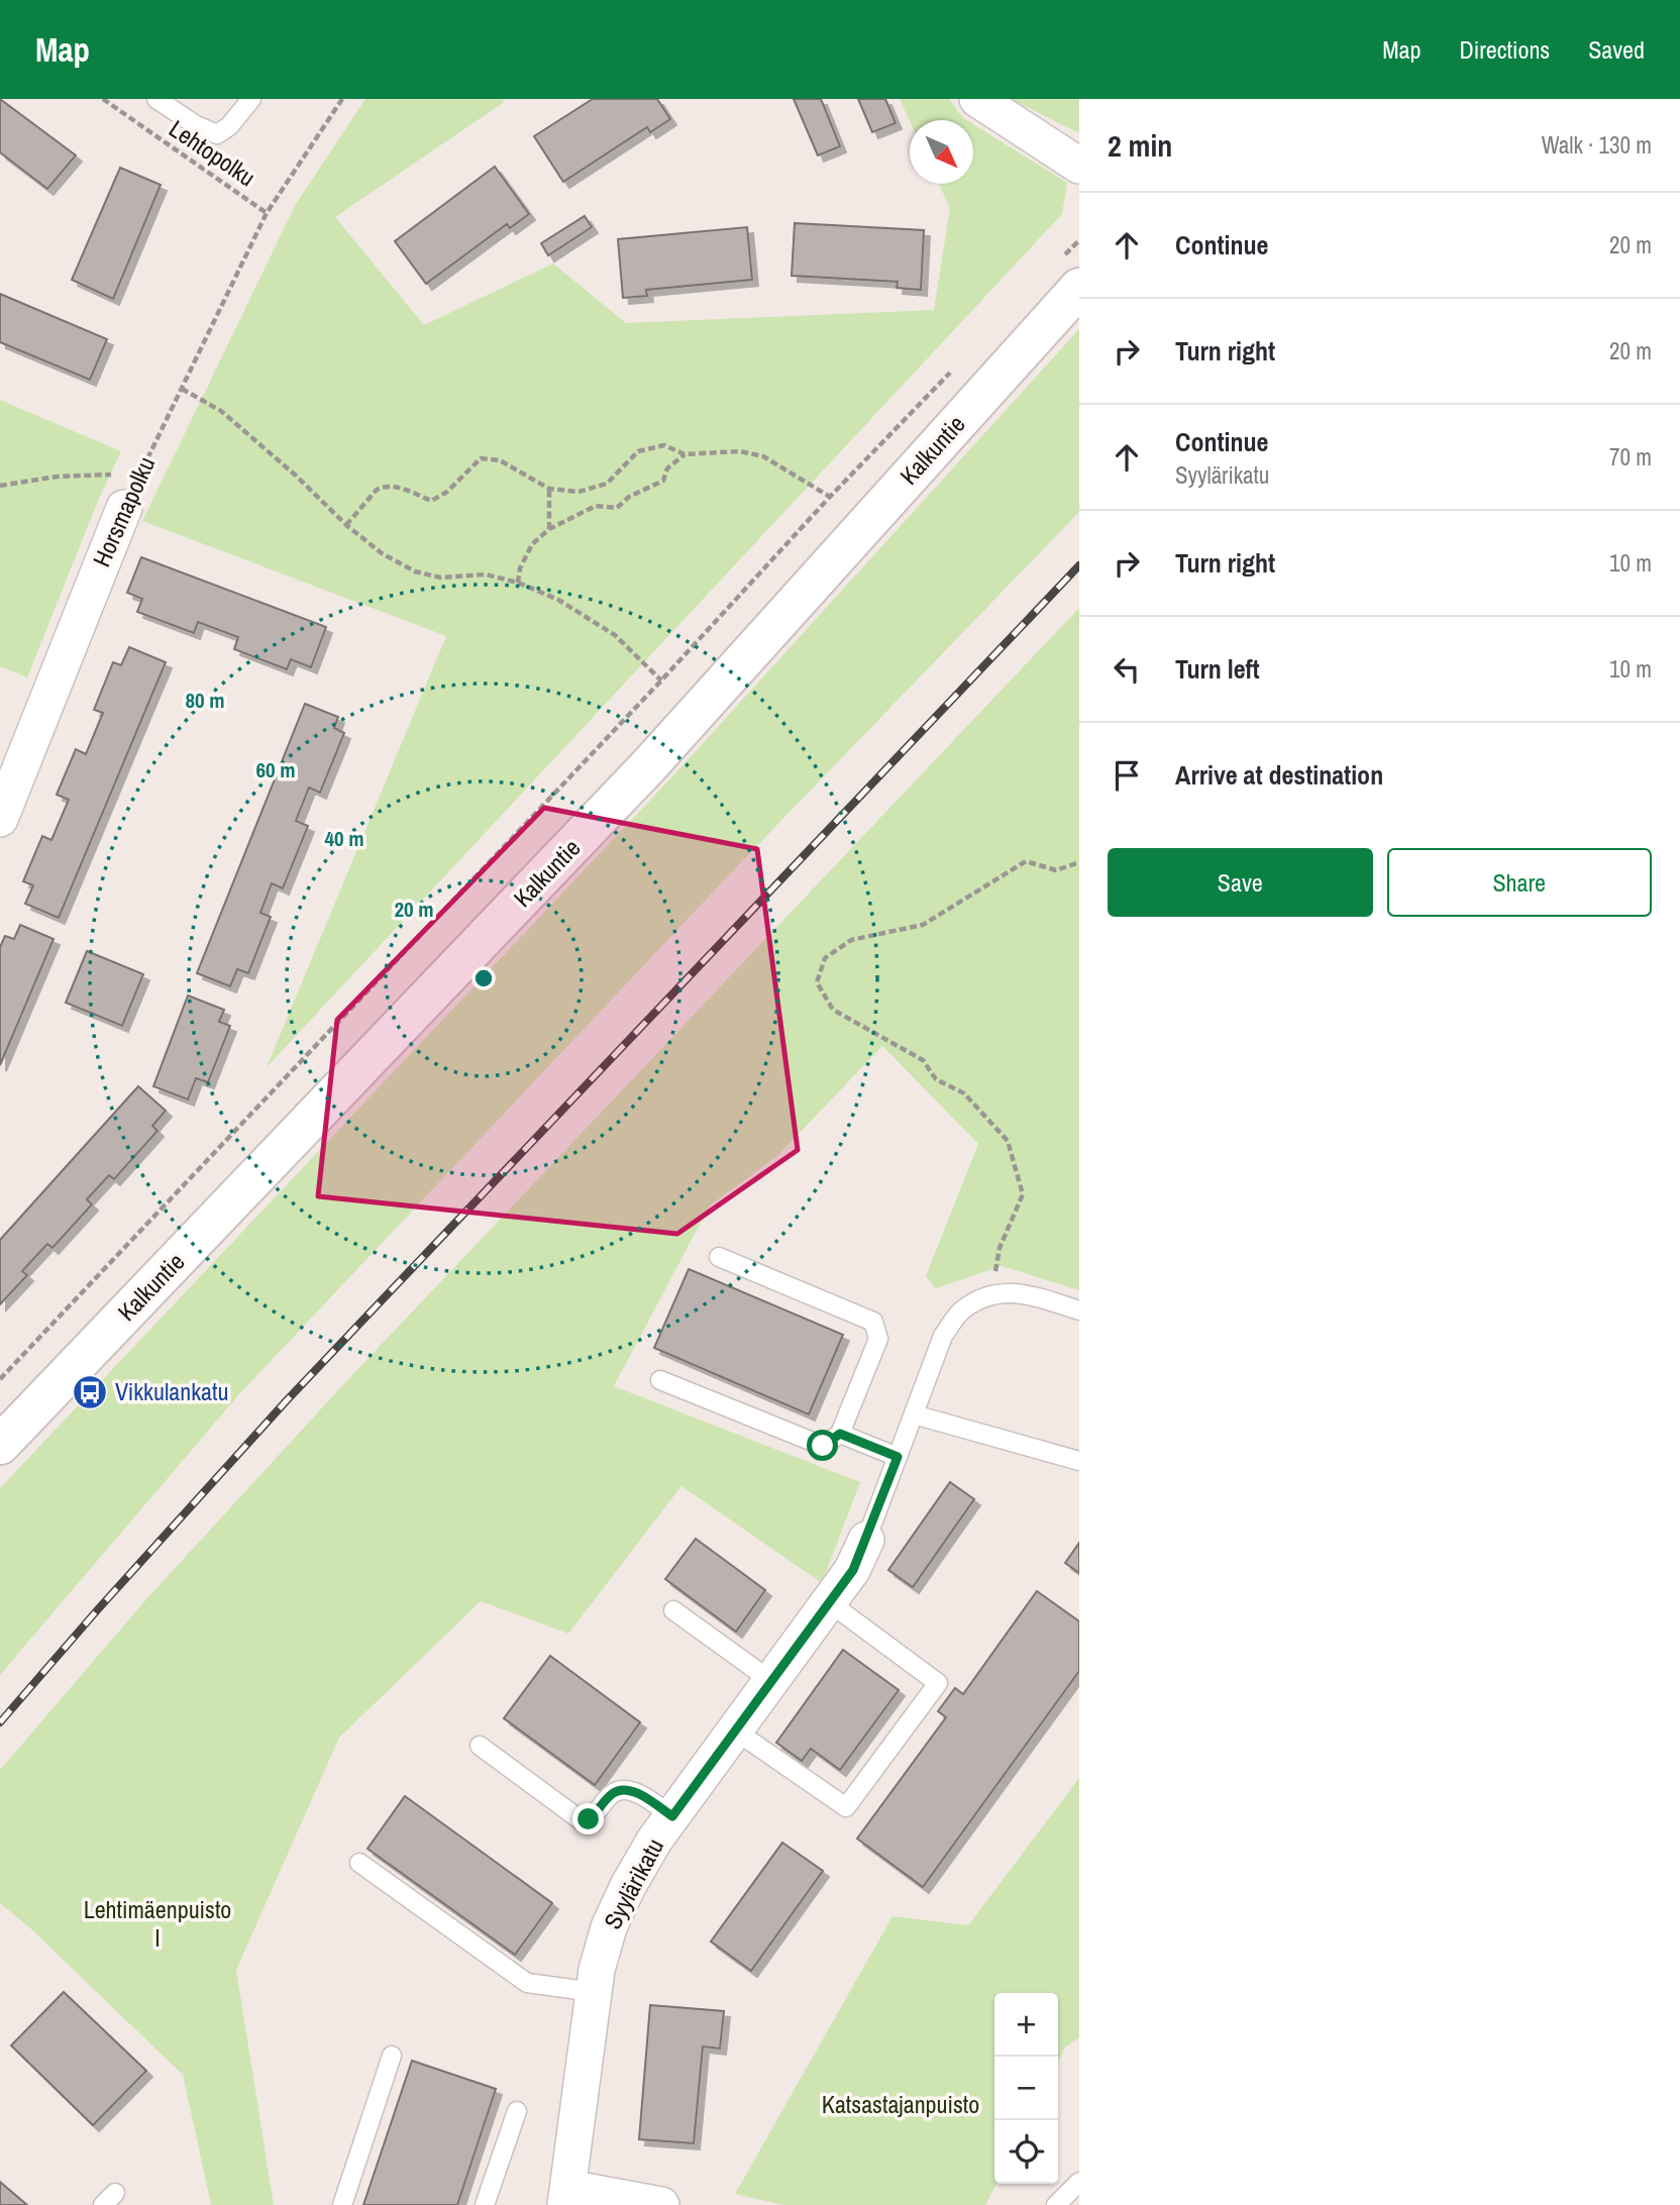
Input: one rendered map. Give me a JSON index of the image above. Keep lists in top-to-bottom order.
{
  "streets": {
    "street": ["Kalkuntie", "Horsmapolku", "Syylärikatu"],
    "path": ["Lehtopolku"]
  },
  "crossings": [
    ["Lehtopolku", "Horsmapolku"]
  ],
  "parks": ["Lehtimäenpuisto I", "Katsastajanpuisto"],
  "places": {
    "bus stop": ["Vikkulankatu"]
  },
  "north": "bottom right",
  "page": {
    "header": "Map",
    "nav": ["Map", "Directions", "Saved"],
    "heading": ["2 min", "Walk · 130 m"],
    "list": [
      ["Continue", "20 m"],
      ["Turn right", "20 m"],
      ["Continue", "Syylärikatu", "70 m"],
      ["Turn right", "10 m"],
      ["Turn left", "10 m"],
      "Arrive at destination"
    ],
    "buttons": ["Save", "Share"],
    "map_buttons": ["+", "−"]
  },
  "rings": [
    "80 m",
    "60 m",
    "40 m",
    "20 m"
  ]
}
